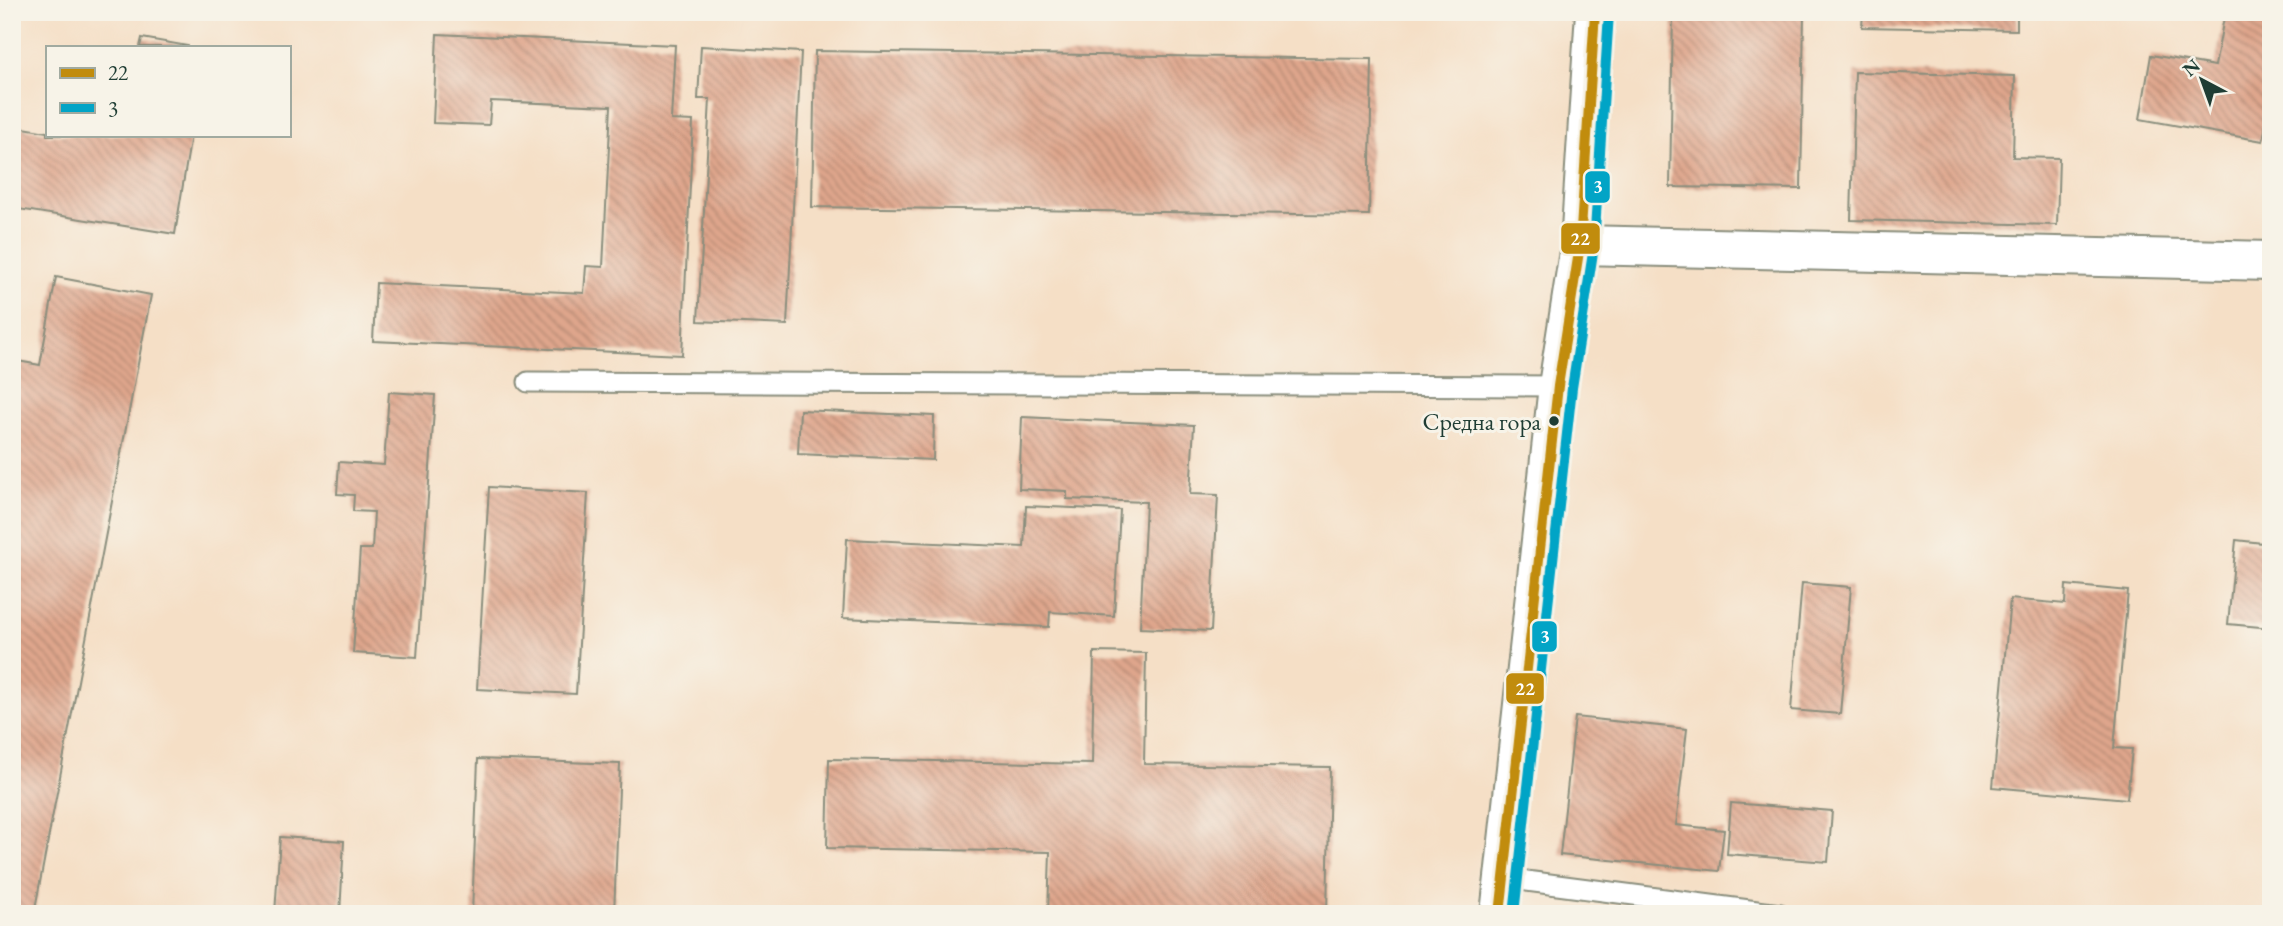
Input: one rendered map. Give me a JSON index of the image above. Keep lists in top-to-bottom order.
{
  "places": ["Средна гора"],
  "lines": ["transit line 22", "transit line 3"],
  "legend": ["22", "3"],
  "north": "top left"
}
